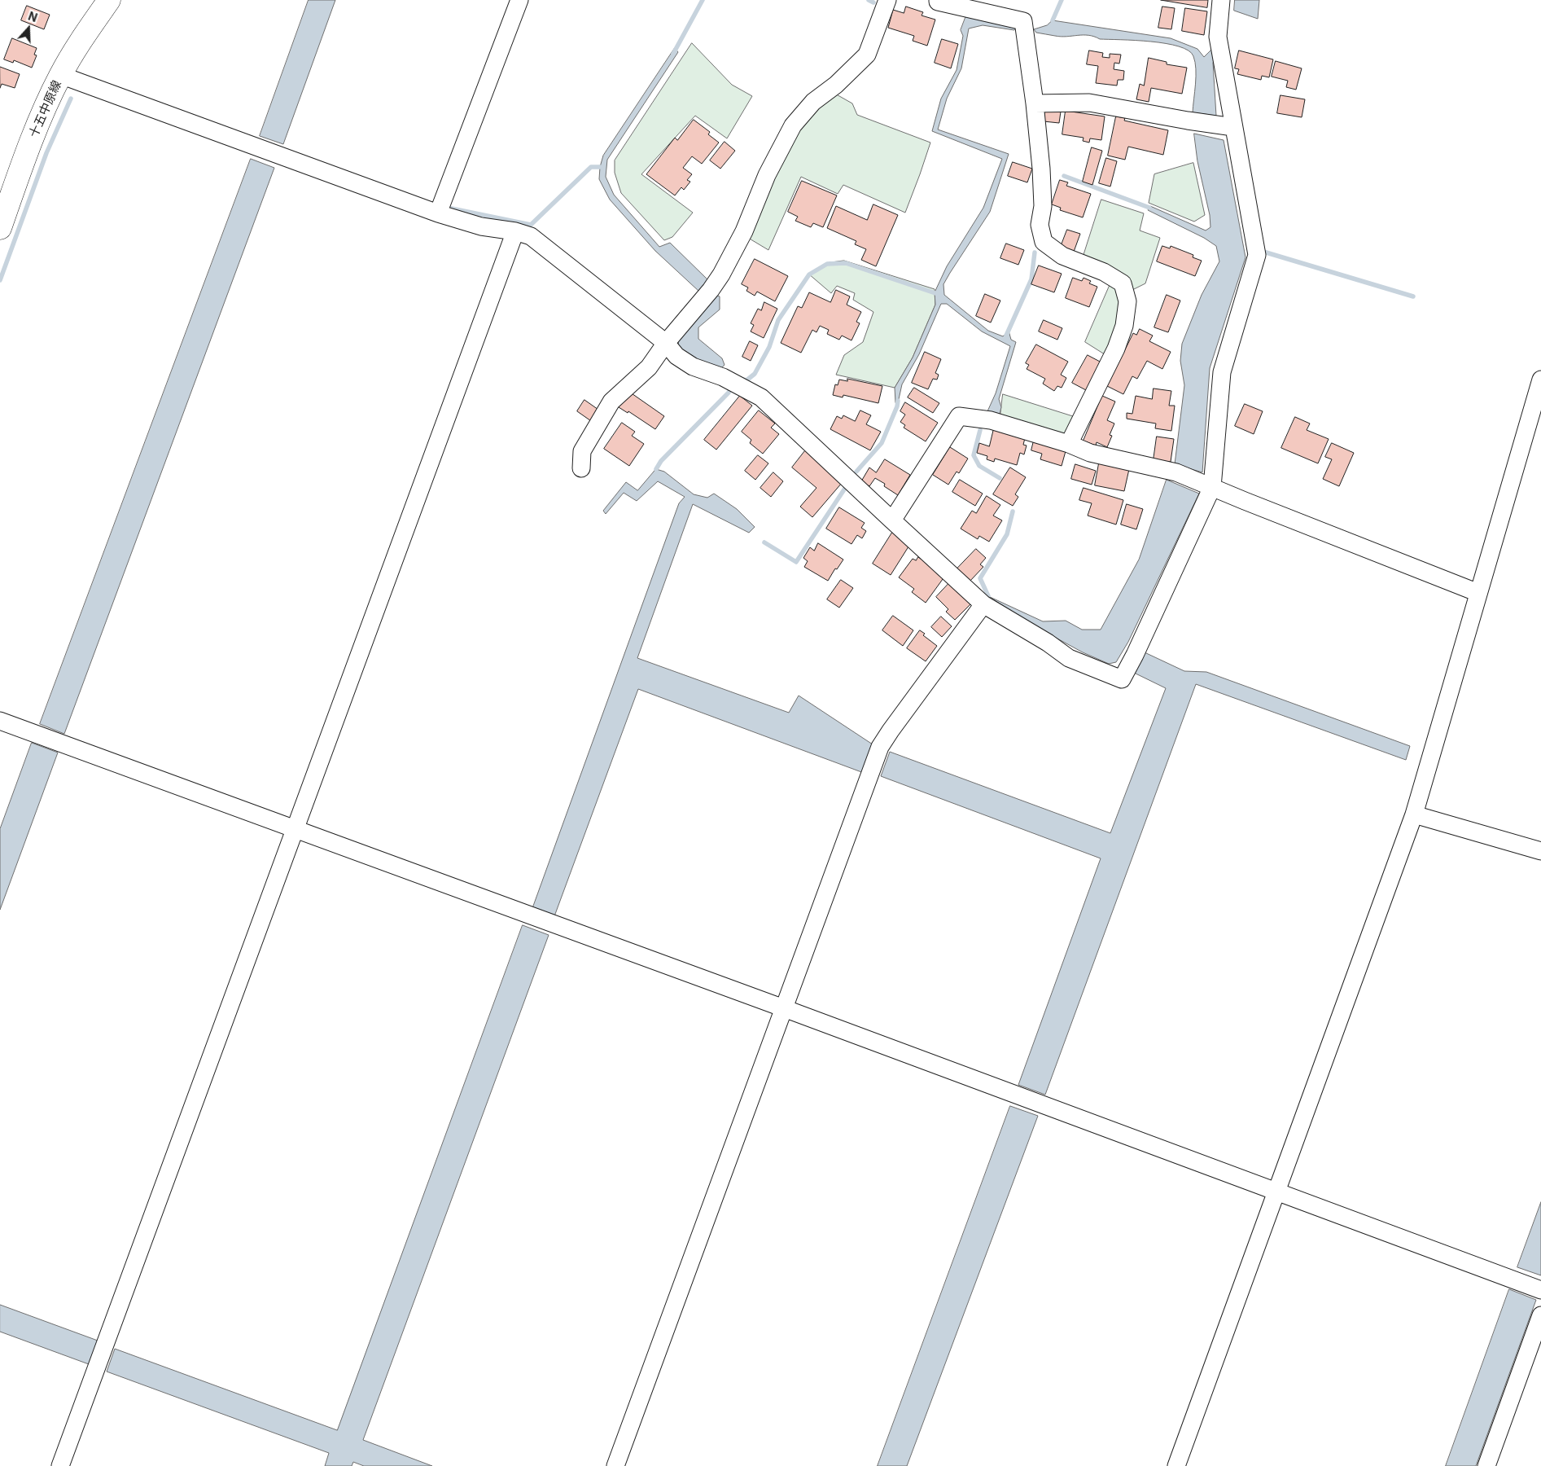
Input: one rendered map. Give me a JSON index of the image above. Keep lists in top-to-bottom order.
{
  "streets": {
    "main road": ["十五中原線"]
  },
  "north": "top"
}
